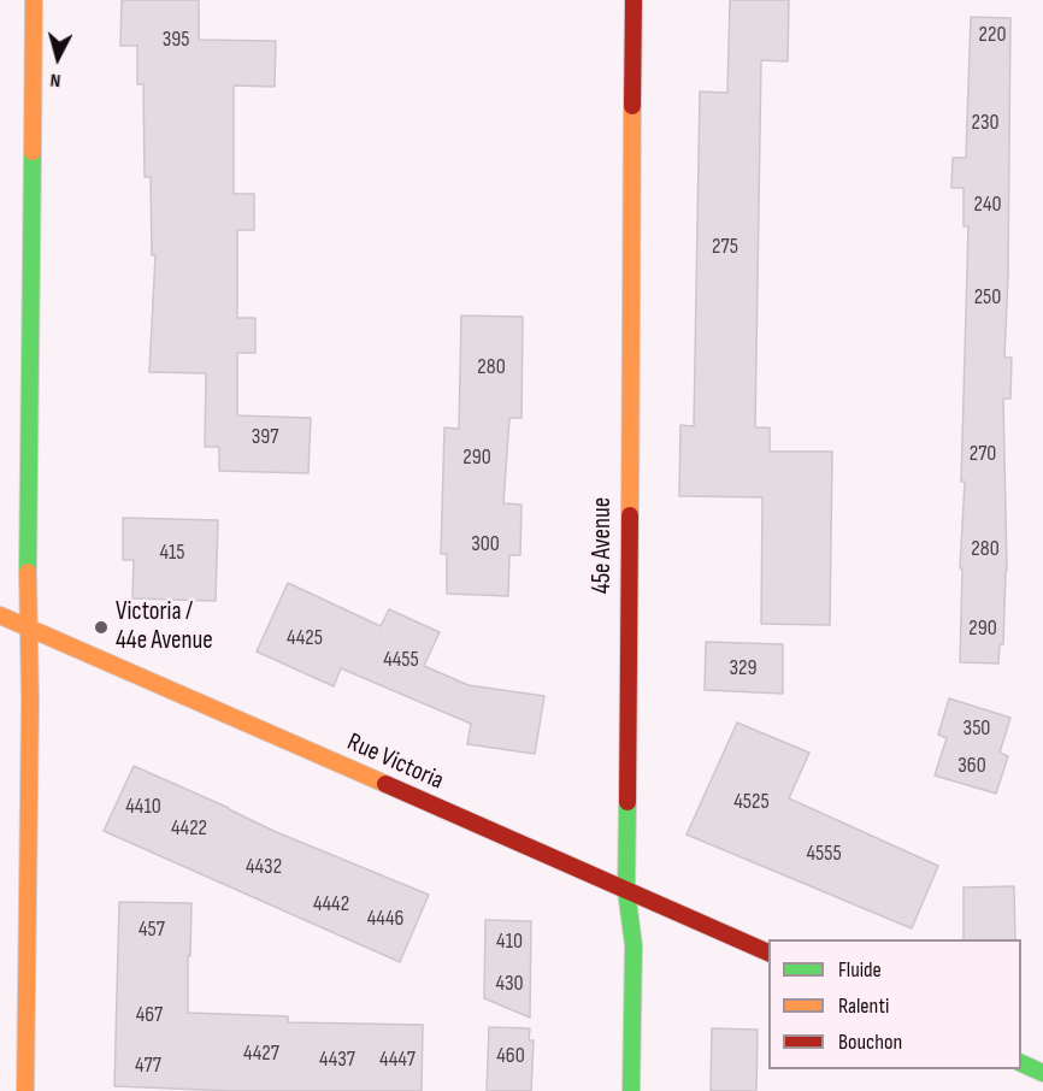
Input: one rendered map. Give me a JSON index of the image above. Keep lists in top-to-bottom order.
{
  "streets": {
    "street": ["45e Avenue", "Rue Victoria"]
  },
  "crossings": [
    ["45e Avenue", "Rue Victoria"]
  ],
  "places": ["Victoria / 44e Avenue"],
  "house_numbers": [
    "220",
    "395",
    "230",
    "240",
    "275",
    "250",
    "280",
    "397",
    "270",
    "290",
    "300",
    "280",
    "415",
    "290",
    "4425",
    "4455",
    "329",
    "350",
    "360",
    "4525",
    "4410",
    "4422",
    "4555",
    "4432",
    "4442",
    "4446",
    "457",
    "410",
    "430",
    "467",
    "4427",
    "460",
    "4437",
    "4447",
    "477"
  ],
  "legend": ["Fluide", "Ralenti", "Bouchon"],
  "north": "bottom"
}
